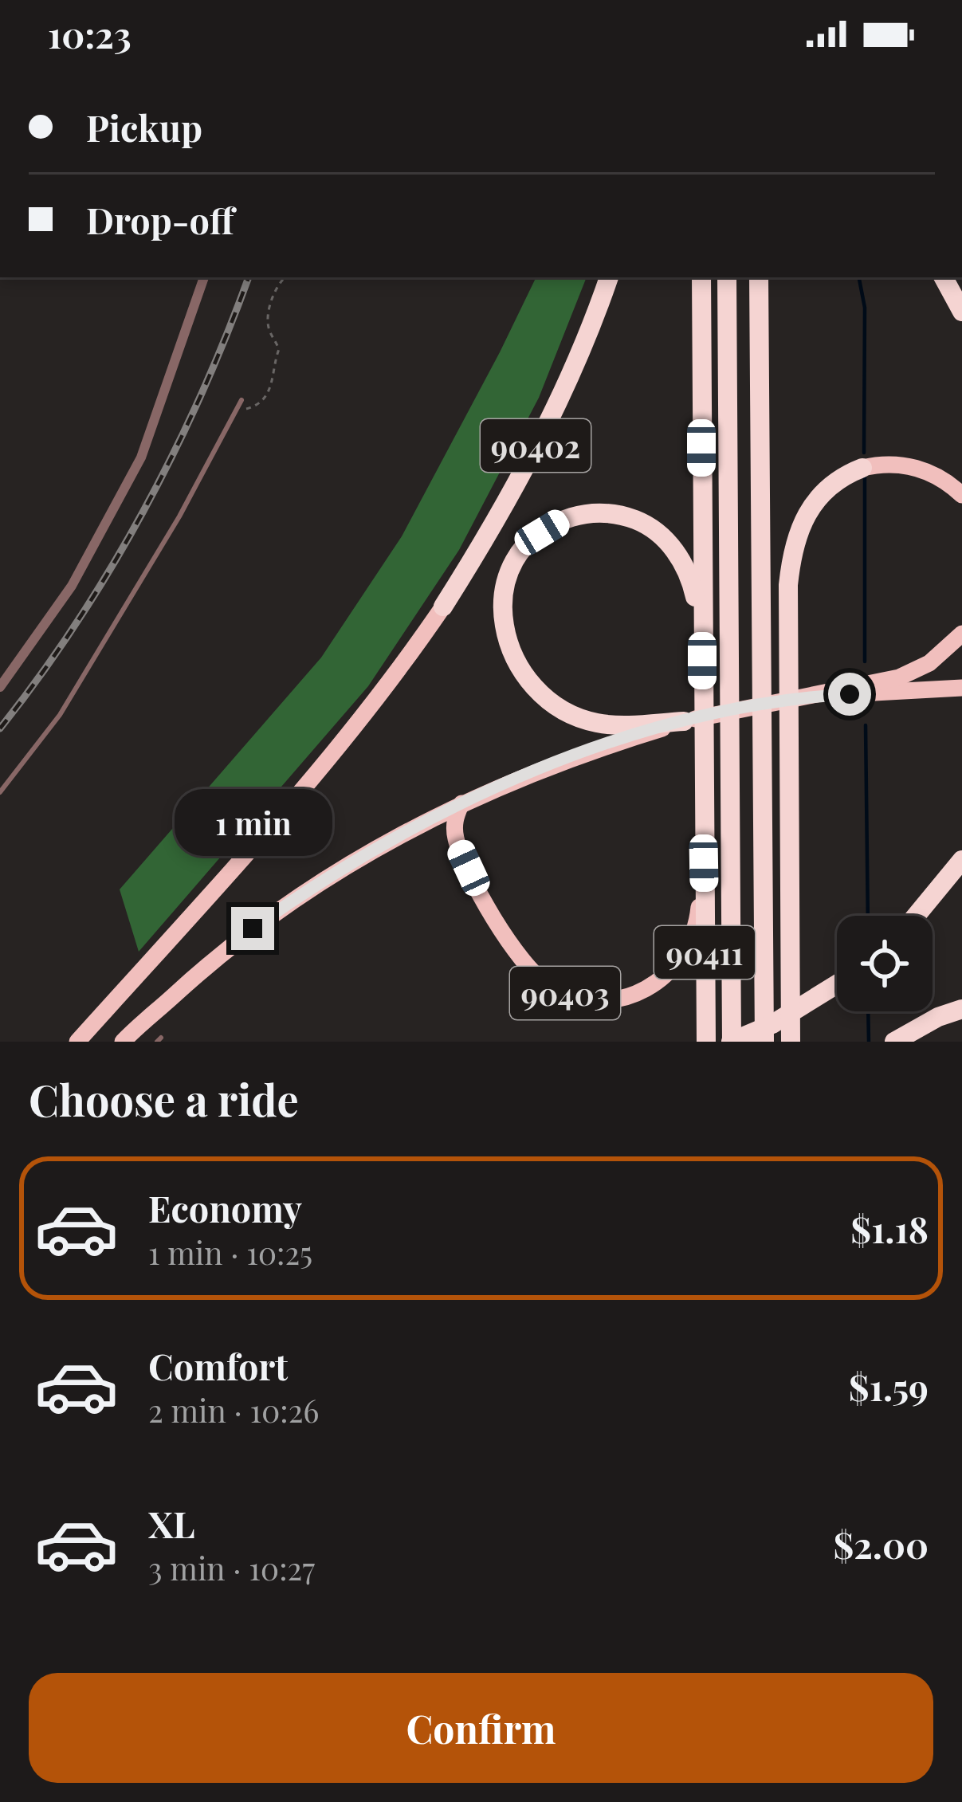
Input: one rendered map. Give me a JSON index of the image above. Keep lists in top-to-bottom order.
{
  "streets": {
    "highway": ["90402", "90411", "90403"]
  },
  "crossings": [
    ["90411", "90403"]
  ],
  "page": {
    "status": "10:23",
    "banner": ["Pickup", "Drop-off"],
    "bubble": "1 min",
    "heading": "Choose a ride",
    "list": [
      {
        "name": "Economy",
        "note": "1 min · 10:25",
        "value": "$1.18"
      },
      {
        "name": "Comfort",
        "note": "2 min · 10:26",
        "value": "$1.59"
      },
      {
        "name": "XL",
        "note": "3 min · 10:27",
        "value": "$2.00"
      }
    ],
    "buttons": "Confirm"
  }
}
